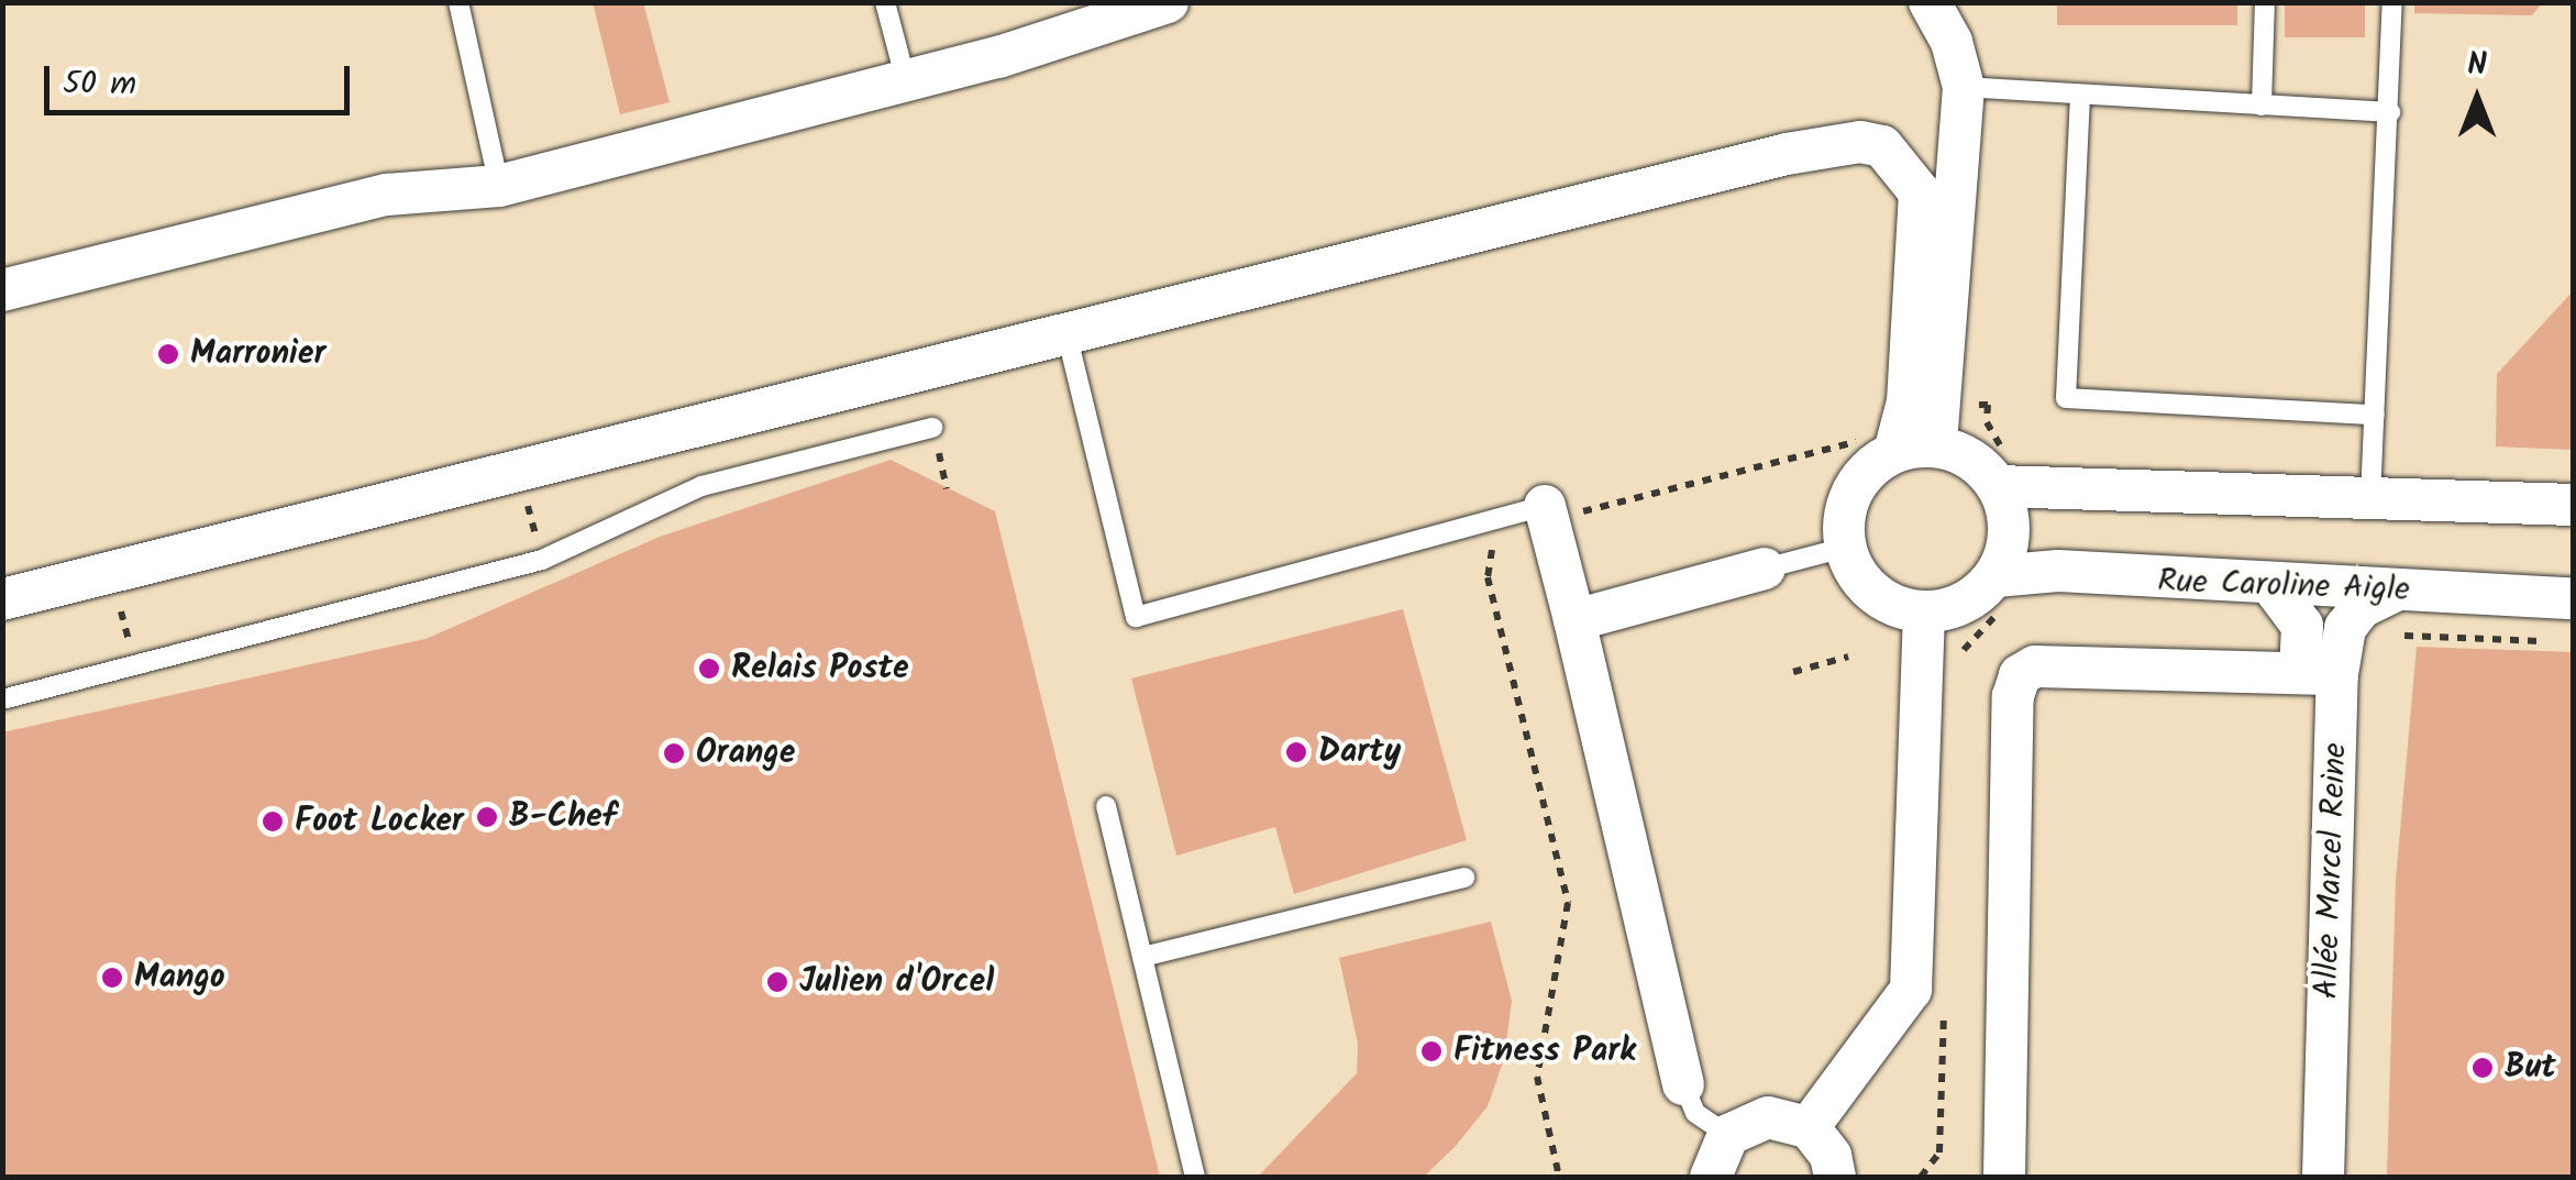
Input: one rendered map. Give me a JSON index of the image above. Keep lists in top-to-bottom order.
{
  "streets": {
    "street": ["Rue Caroline Aigle", "Allée Marcel Reine"]
  },
  "crossings": [
    ["Rue Caroline Aigle", "Allée Marcel Reine"]
  ],
  "places": [
    "Marronier",
    "Relais Poste",
    "Darty",
    "Orange",
    "B-Chef",
    "Foot Locker",
    "Mango",
    "Julien d'Orcel",
    "Fitness Park",
    "But"
  ],
  "scale_bar": "50 m",
  "north": "top"
}
